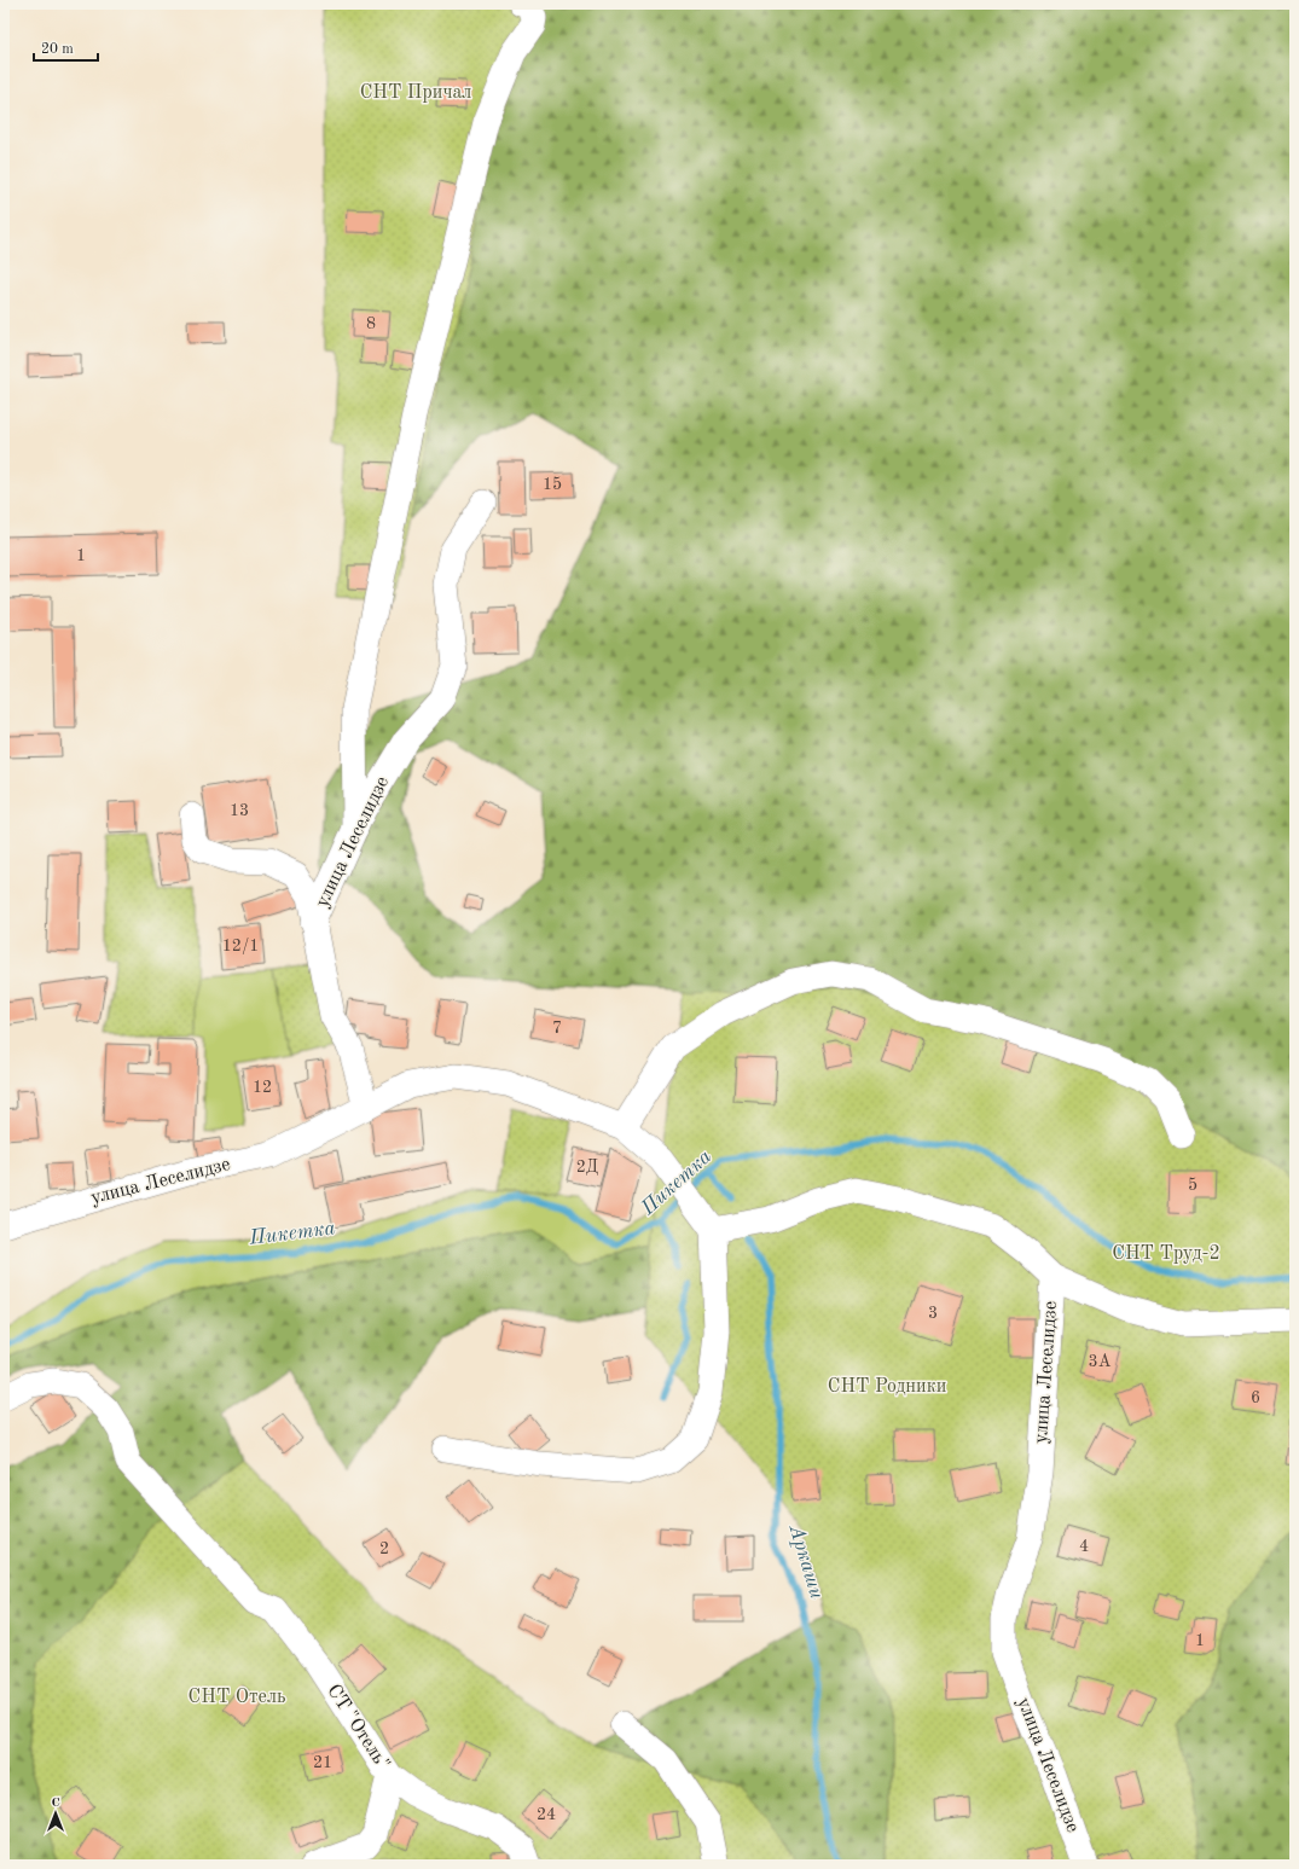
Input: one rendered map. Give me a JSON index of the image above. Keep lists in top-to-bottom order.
{
  "streets": {
    "street": ["улица Леселидзе", "СТ \"Отель\""]
  },
  "water": ["Пикетка", "Аркаши"],
  "parks": [
    "СНТ Причал",
    "СНТ Труд-2",
    "СНТ Родники",
    "СНТ Отель"
  ],
  "house_numbers": [
    "8",
    "15",
    "1",
    "13",
    "12/1",
    "7",
    "12",
    "2Д",
    "5",
    "3",
    "3А",
    "6",
    "4",
    "2",
    "1",
    "21",
    "24"
  ],
  "scale_bar": "20 m",
  "north": "top"
}
